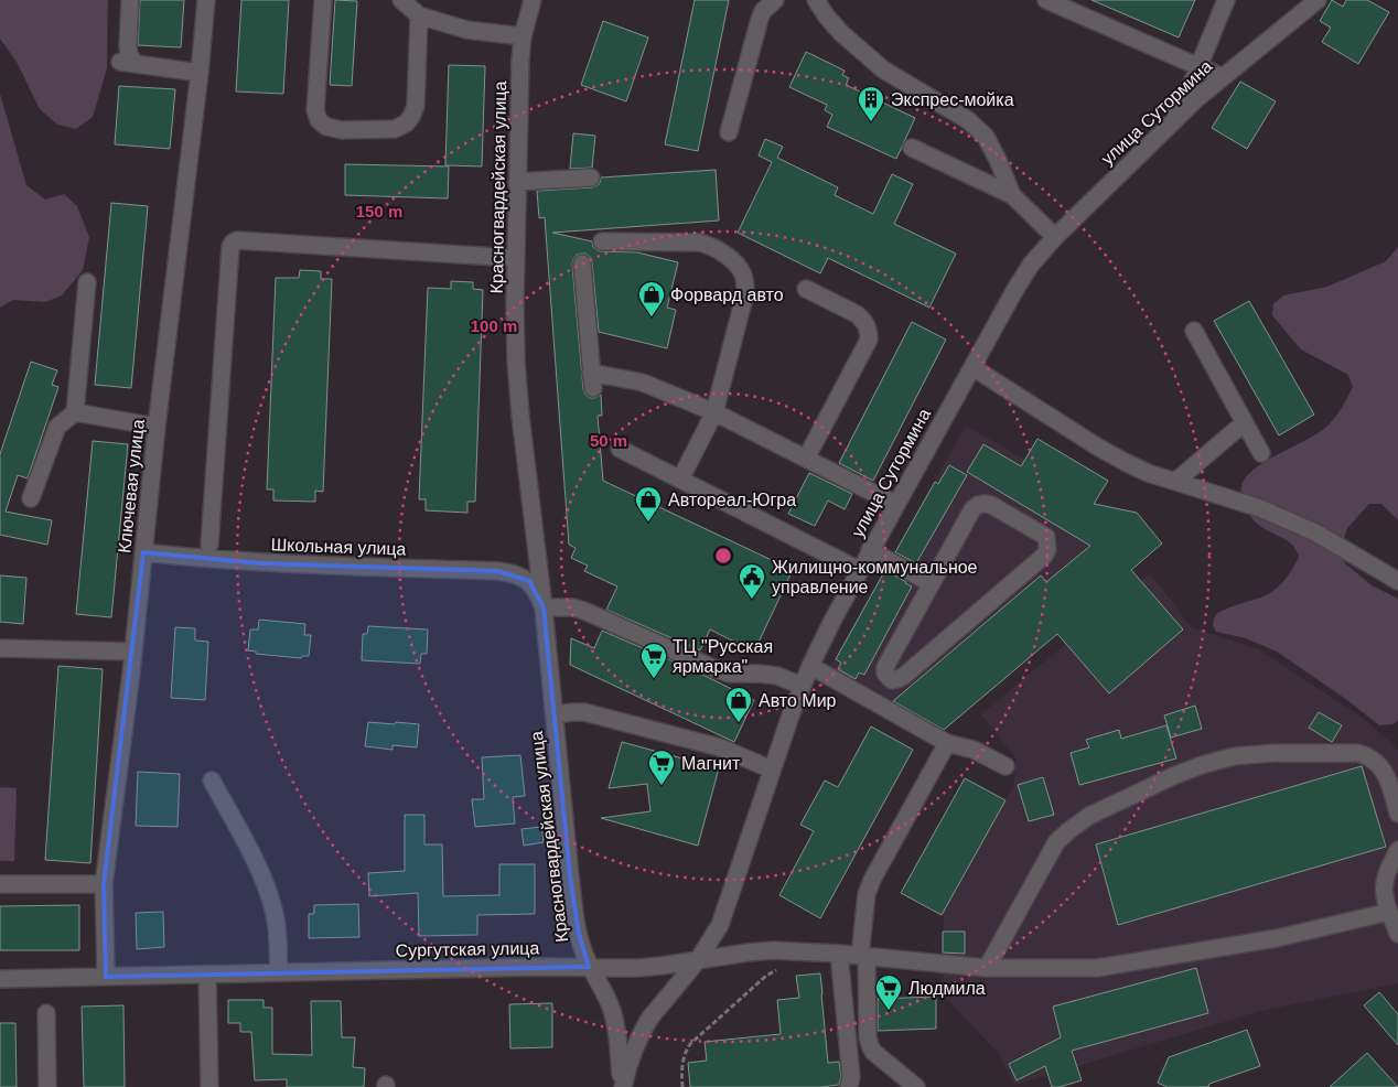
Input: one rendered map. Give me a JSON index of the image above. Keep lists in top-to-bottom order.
{
  "streets": {
    "street": [
      "улица Сутормина",
      "Красногвардейская улица",
      "Ключевая улица",
      "Школьная улица",
      "Сургутская улица"
    ]
  },
  "crossings": [
    ["улица Сутормина", "Красногвардейская улица"],
    ["улица Сутормина", "Сургутская улица"],
    ["Красногвардейская улица", "Школьная улица"],
    ["Красногвардейская улица", "Сургутская улица"],
    ["Ключевая улица", "Школьная улица"],
    ["Ключевая улица", "Сургутская улица"]
  ],
  "places": {
    "building": ["Экспрес-мойка"],
    "shop": ["Форвард авто", "Автореал-Югра", "Авто Мир"],
    "public building": ["Жилищно-коммунальное управление"],
    "supermarket": ["ТЦ \"Русская ярмарка\"", "Магнит", "Людмила"]
  },
  "rings": ["150 m", "100 m", "50 m"]
}
